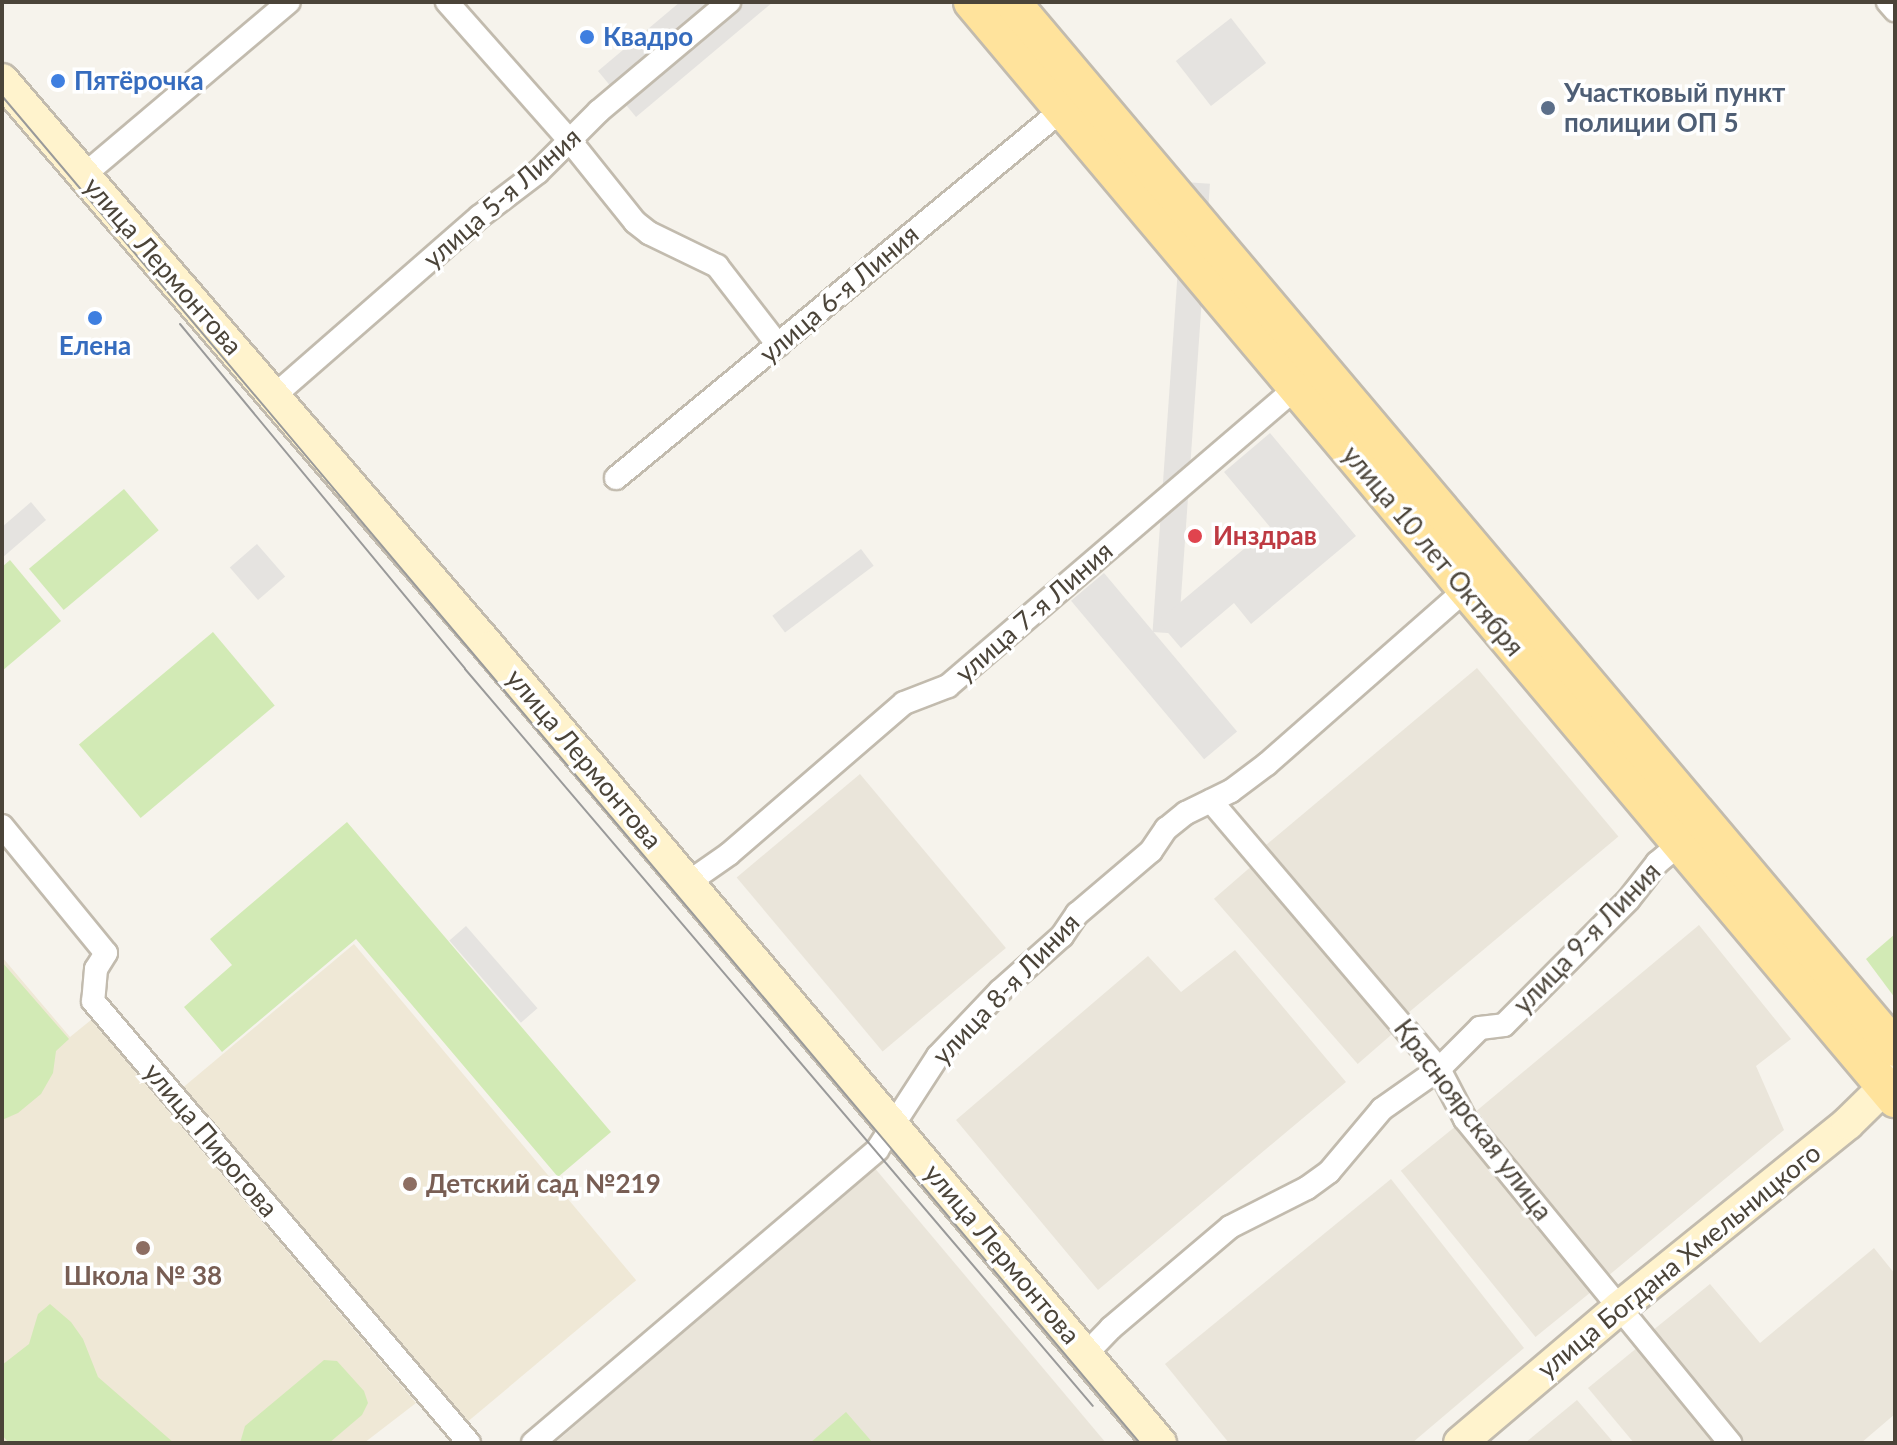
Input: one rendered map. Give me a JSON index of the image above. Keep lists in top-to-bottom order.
{
  "streets": {
    "main road": ["улица Лермонтова", "улица 10 лет Октября", "улица Богдана Хмельницкого"],
    "street": [
      "улица 5-я Линия",
      "улица 6-я Линия",
      "улица 7-я Линия",
      "улица 9-я Линия",
      "улица 8-я Линия",
      "Красноярская улица",
      "улица Пирогова"
    ]
  },
  "crossings": [
    ["улица 5-я Линия", "улица Лермонтова"],
    ["улица Лермонтова", "улица 7-я Линия"],
    ["улица Лермонтова", "улица 9-я Линия"],
    ["улица Лермонтова", "улица 8-я Линия"],
    ["улица 6-я Линия", "улица 10 лет Октября"],
    ["улица 10 лет Октября", "улица 7-я Линия"],
    ["улица 10 лет Октября", "улица 9-я Линия"],
    ["улица 10 лет Октября", "улица 8-я Линия"],
    ["улица 10 лет Октября", "улица Богдана Хмельницкого"],
    ["улица 9-я Линия", "Красноярская улица"],
    ["улица 8-я Линия", "Красноярская улица"],
    ["Красноярская улица", "улица Богдана Хмельницкого"]
  ],
  "places": [
    "Квадро",
    "Пятёрочка",
    "Участковый пункт полиции ОП 5",
    "Елена",
    "Инздрав",
    "Детский сад №219",
    "Школа № 38"
  ]
}
